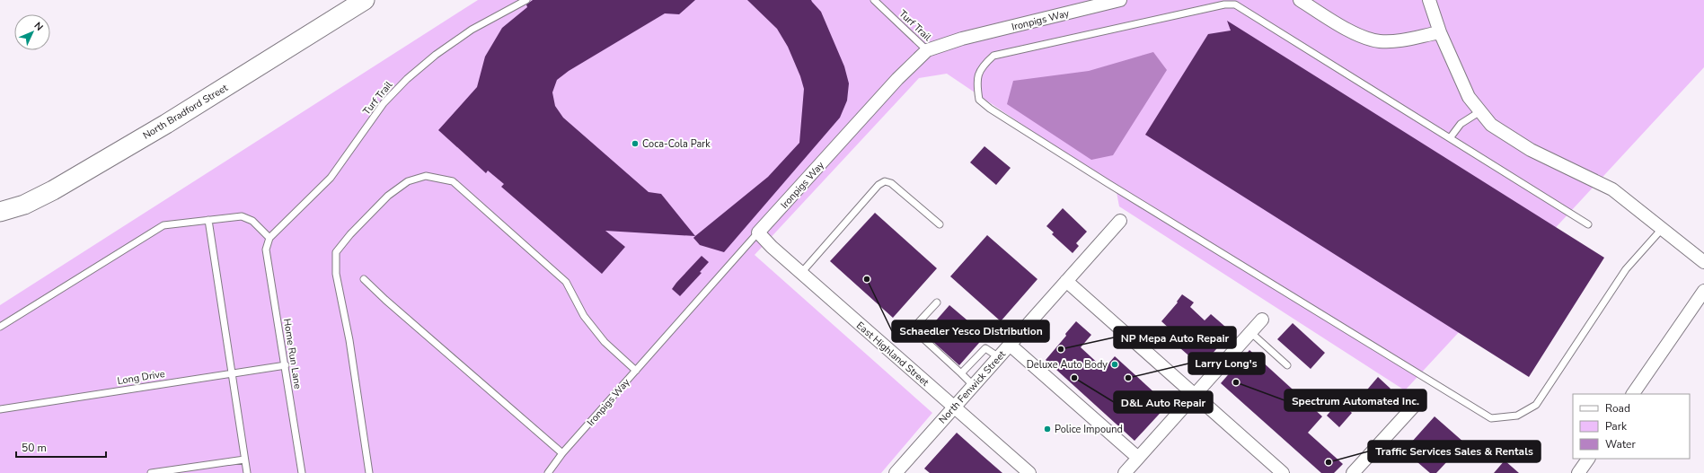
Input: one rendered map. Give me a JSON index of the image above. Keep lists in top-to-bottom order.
{
  "streets": {
    "street": [
      "Ironpigs Way",
      "North Bradford Street",
      "East Highland Street",
      "North Fenwick Street"
    ],
    "lane": ["Turf Trail", "Home Run Lane", "Long Drive"]
  },
  "crossings": [
    ["Ironpigs Way", "Turf Trail"],
    ["Ironpigs Way", "East Highland Street"],
    ["Turf Trail", "Home Run Lane"],
    ["Home Run Lane", "Long Drive"],
    ["East Highland Street", "North Fenwick Street"]
  ],
  "places": [
    "Coca-Cola Park",
    "Schaedler Yesco Distribution",
    "NP Mepa Auto Repair",
    "Deluxe Auto Body",
    "D&L Auto Repair",
    "Larry Long's",
    "Spectrum Automated Inc.",
    "Police Impound",
    "Traffic Services Sales & Rentals"
  ],
  "legend": ["Road", "Park", "Water"],
  "scale_bar": "50 m",
  "north": "top right"
}
